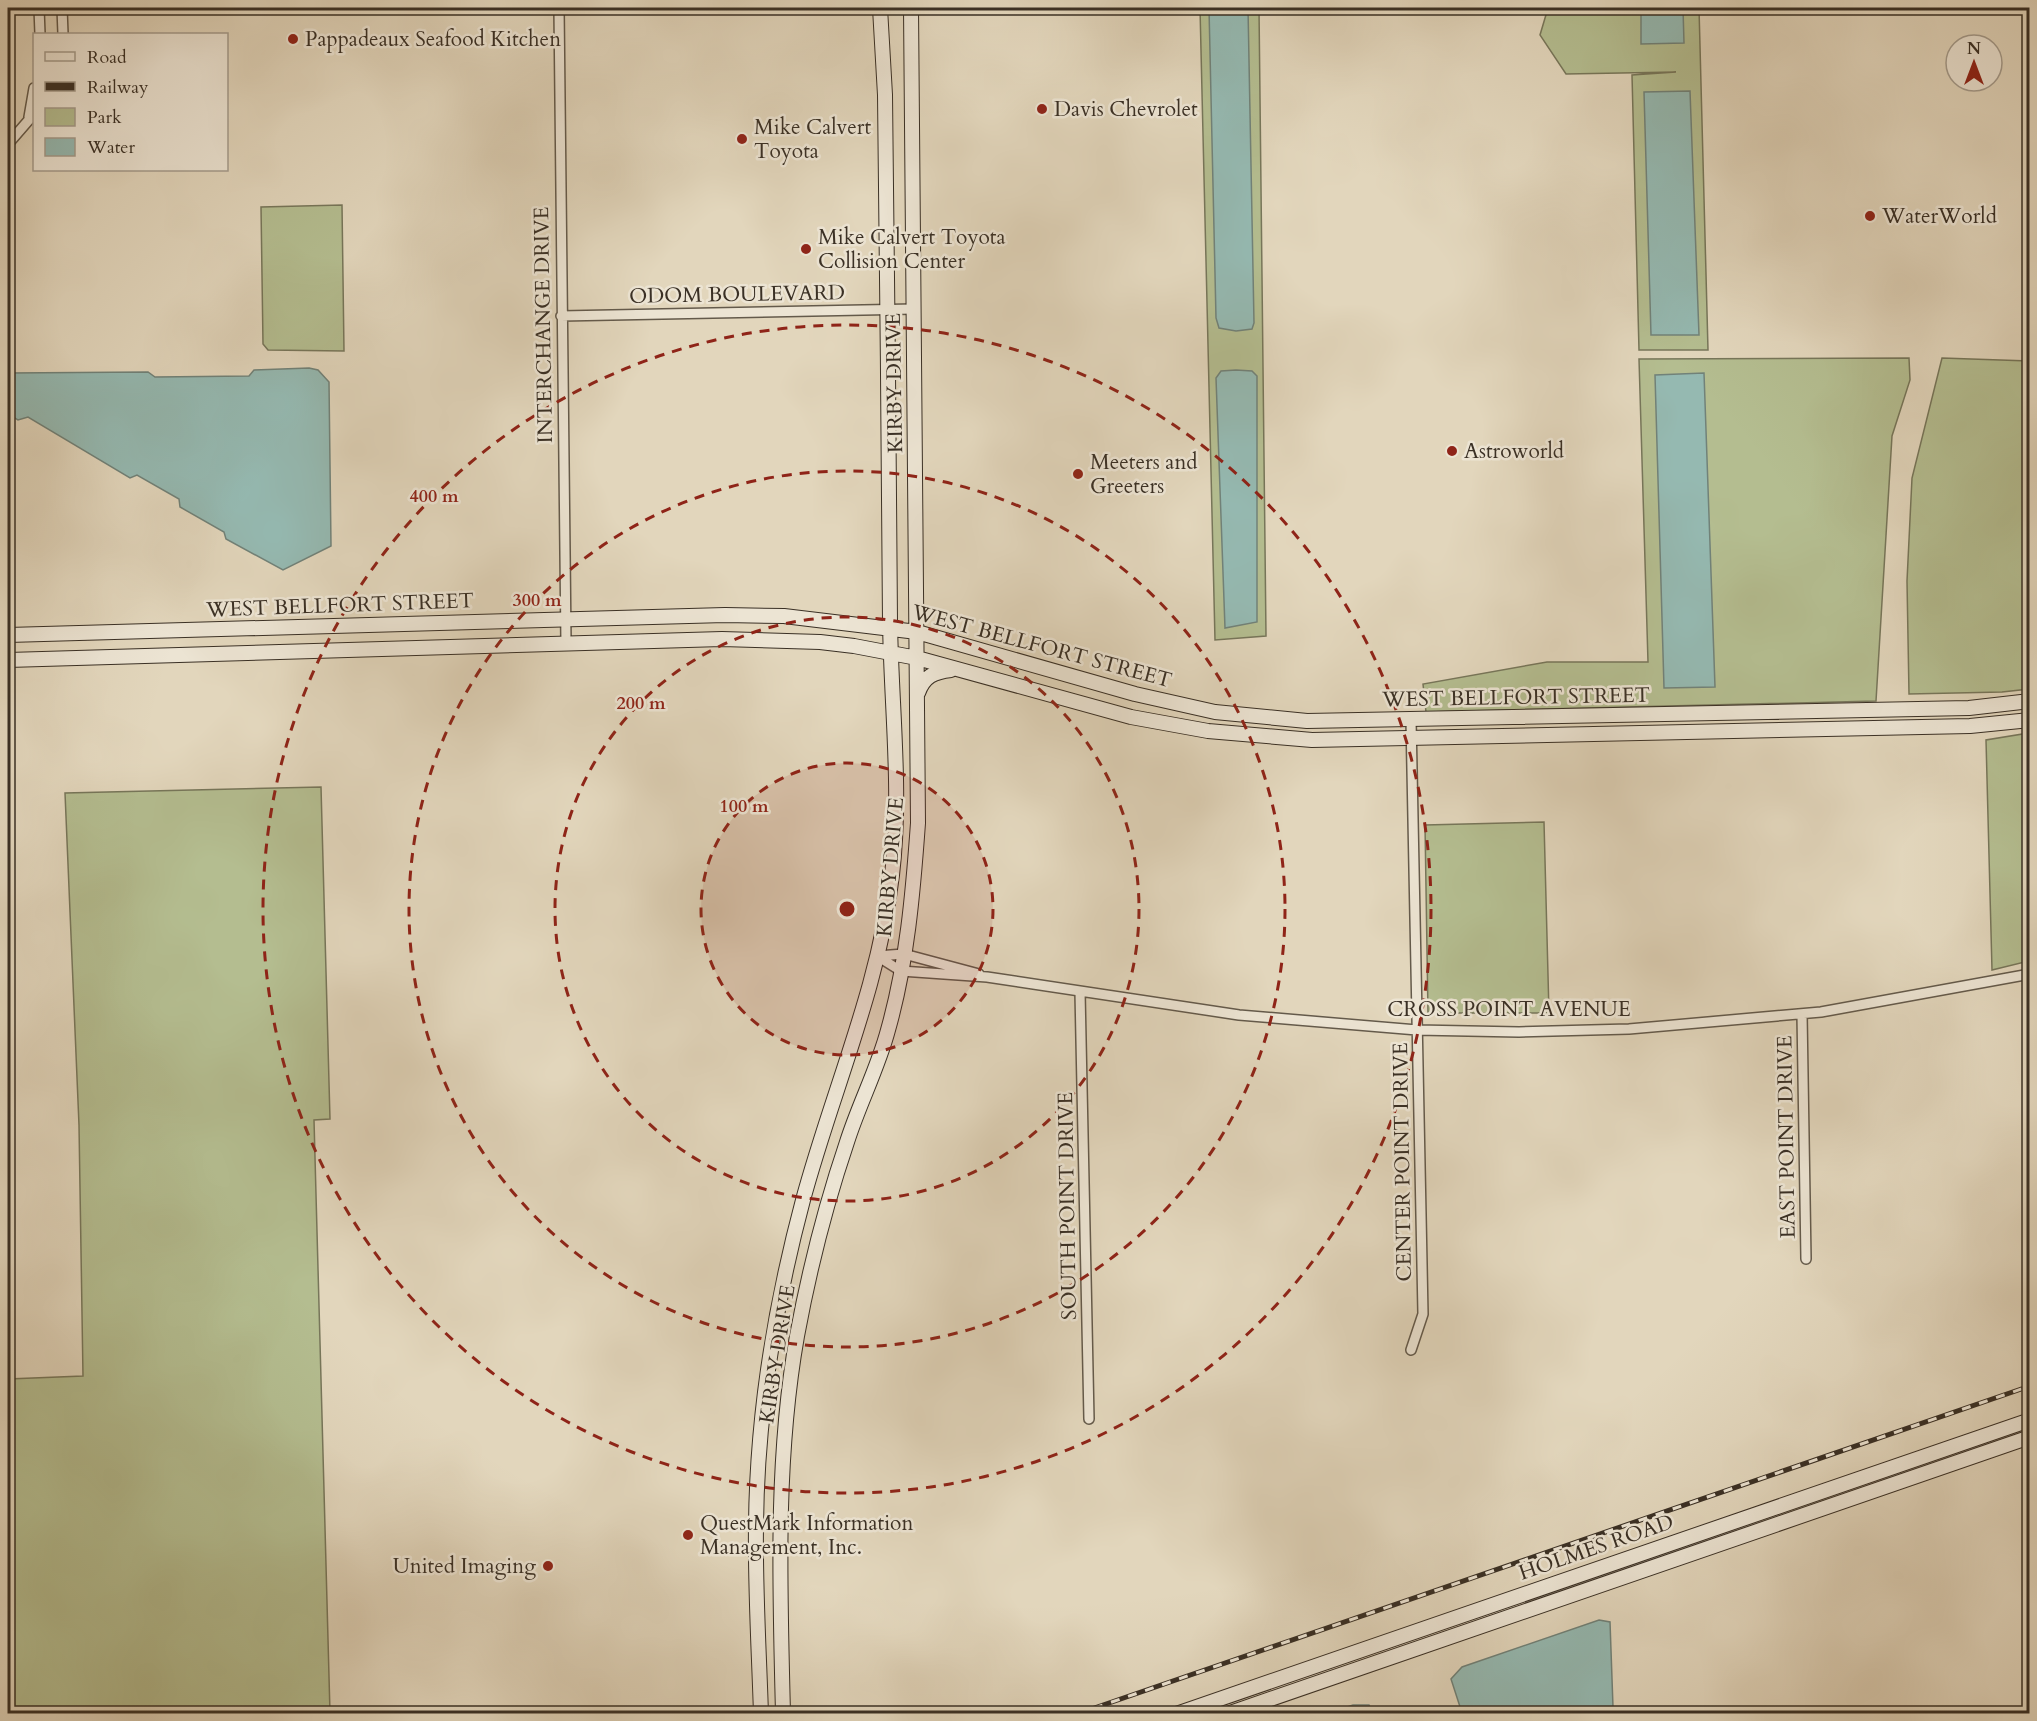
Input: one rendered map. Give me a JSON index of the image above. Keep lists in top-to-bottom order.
{
  "streets": {
    "main road": ["KIRBY DRIVE", "WEST BELLFORT STREET", "HOLMES ROAD"],
    "street": [
      "ODOM BOULEVARD",
      "INTERCHANGE DRIVE",
      "CROSS POINT AVENUE",
      "EAST POINT DRIVE",
      "CENTER POINT DRIVE",
      "SOUTH POINT DRIVE"
    ]
  },
  "crossings": [
    ["ODOM BOULEVARD", "INTERCHANGE DRIVE"],
    ["ODOM BOULEVARD", "KIRBY DRIVE"],
    ["INTERCHANGE DRIVE", "WEST BELLFORT STREET"],
    ["KIRBY DRIVE", "WEST BELLFORT STREET"],
    ["KIRBY DRIVE", "CROSS POINT AVENUE"],
    ["WEST BELLFORT STREET", "CENTER POINT DRIVE"],
    ["CROSS POINT AVENUE", "EAST POINT DRIVE"],
    ["CROSS POINT AVENUE", "CENTER POINT DRIVE"],
    ["CROSS POINT AVENUE", "SOUTH POINT DRIVE"]
  ],
  "places": [
    "Pappadeaux Seafood Kitchen",
    "Davis Chevrolet",
    "Mike Calvert Toyota",
    "WaterWorld",
    "Mike Calvert Toyota Collision Center",
    "Astroworld",
    "Meeters and Greeters",
    "QuestMark Information Management, Inc.",
    "United Imaging"
  ],
  "legend": [
    "Road",
    "Railway",
    "Park",
    "Water"
  ],
  "north": "top",
  "rings": [
    "400 m",
    "300 m",
    "200 m",
    "100 m"
  ]
}
